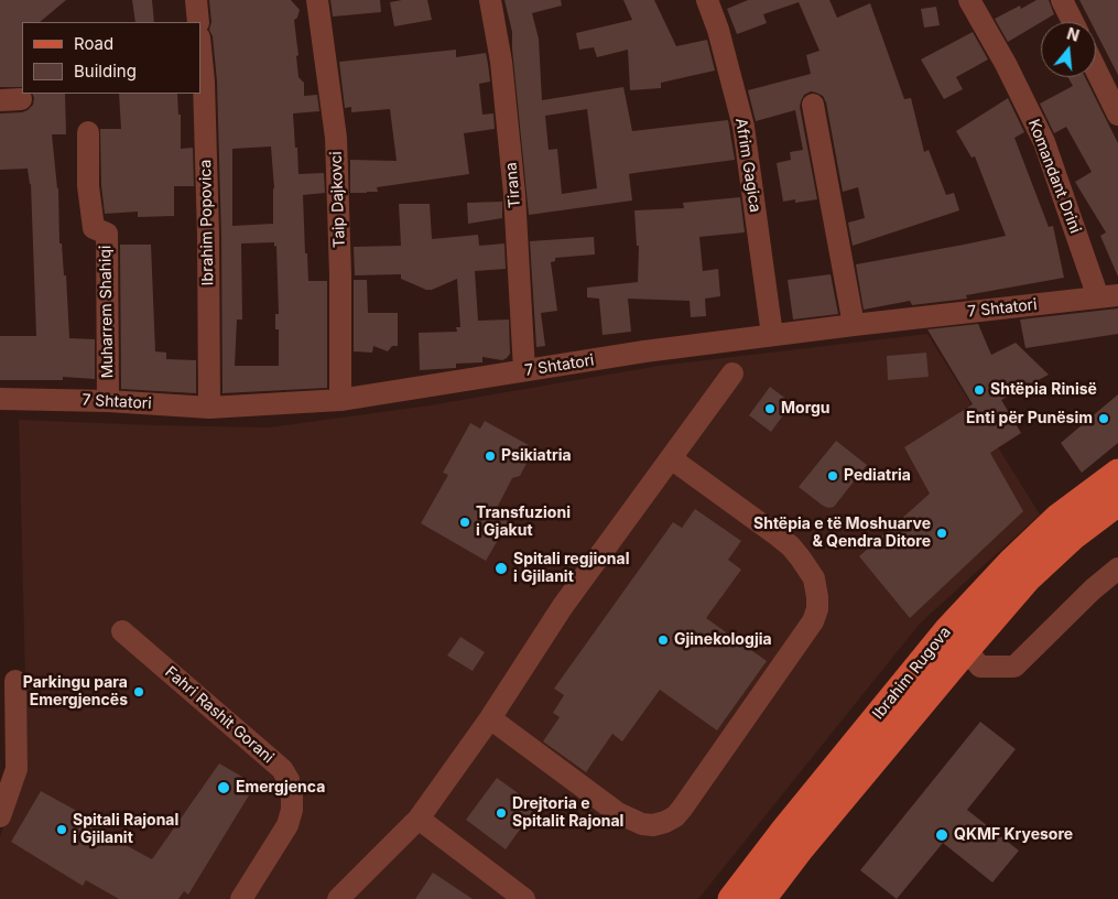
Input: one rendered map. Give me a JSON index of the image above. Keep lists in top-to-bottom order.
{
  "streets": {
    "main road": ["Ibrahim Rugova"],
    "street": [
      "Afrim Gagica",
      "Komandant Drini",
      "Tirana",
      "Taip Dajkovci",
      "Ibrahim Popovica",
      "7 Shtatori",
      "Muharrem Shahiqi",
      "Fahri Rashit Gorani"
    ]
  },
  "crossings": [
    ["Afrim Gagica", "7 Shtatori"],
    ["Komandant Drini", "7 Shtatori"],
    ["Tirana", "7 Shtatori"],
    ["Taip Dajkovci", "7 Shtatori"],
    ["Ibrahim Popovica", "7 Shtatori"],
    ["7 Shtatori", "Muharrem Shahiqi"]
  ],
  "places": [
    "Shtëpia Rinisë",
    "Morgu",
    "Enti për Punësim",
    "Psikiatria",
    "Pediatria",
    "Transfuzioni i Gjakut",
    "Shtëpia e të Moshuarve & Qendra Ditore",
    "Spitali regjional i Gjilanit",
    "Gjinekologjia",
    "Parkingu para Emergjencës",
    "Emergjenca",
    "Drejtoria e Spitalit Rajonal",
    "Spitali Rajonal i Gjilanit",
    "QKMF Kryesore"
  ],
  "legend": ["Road", "Building"],
  "north": "top"
}
